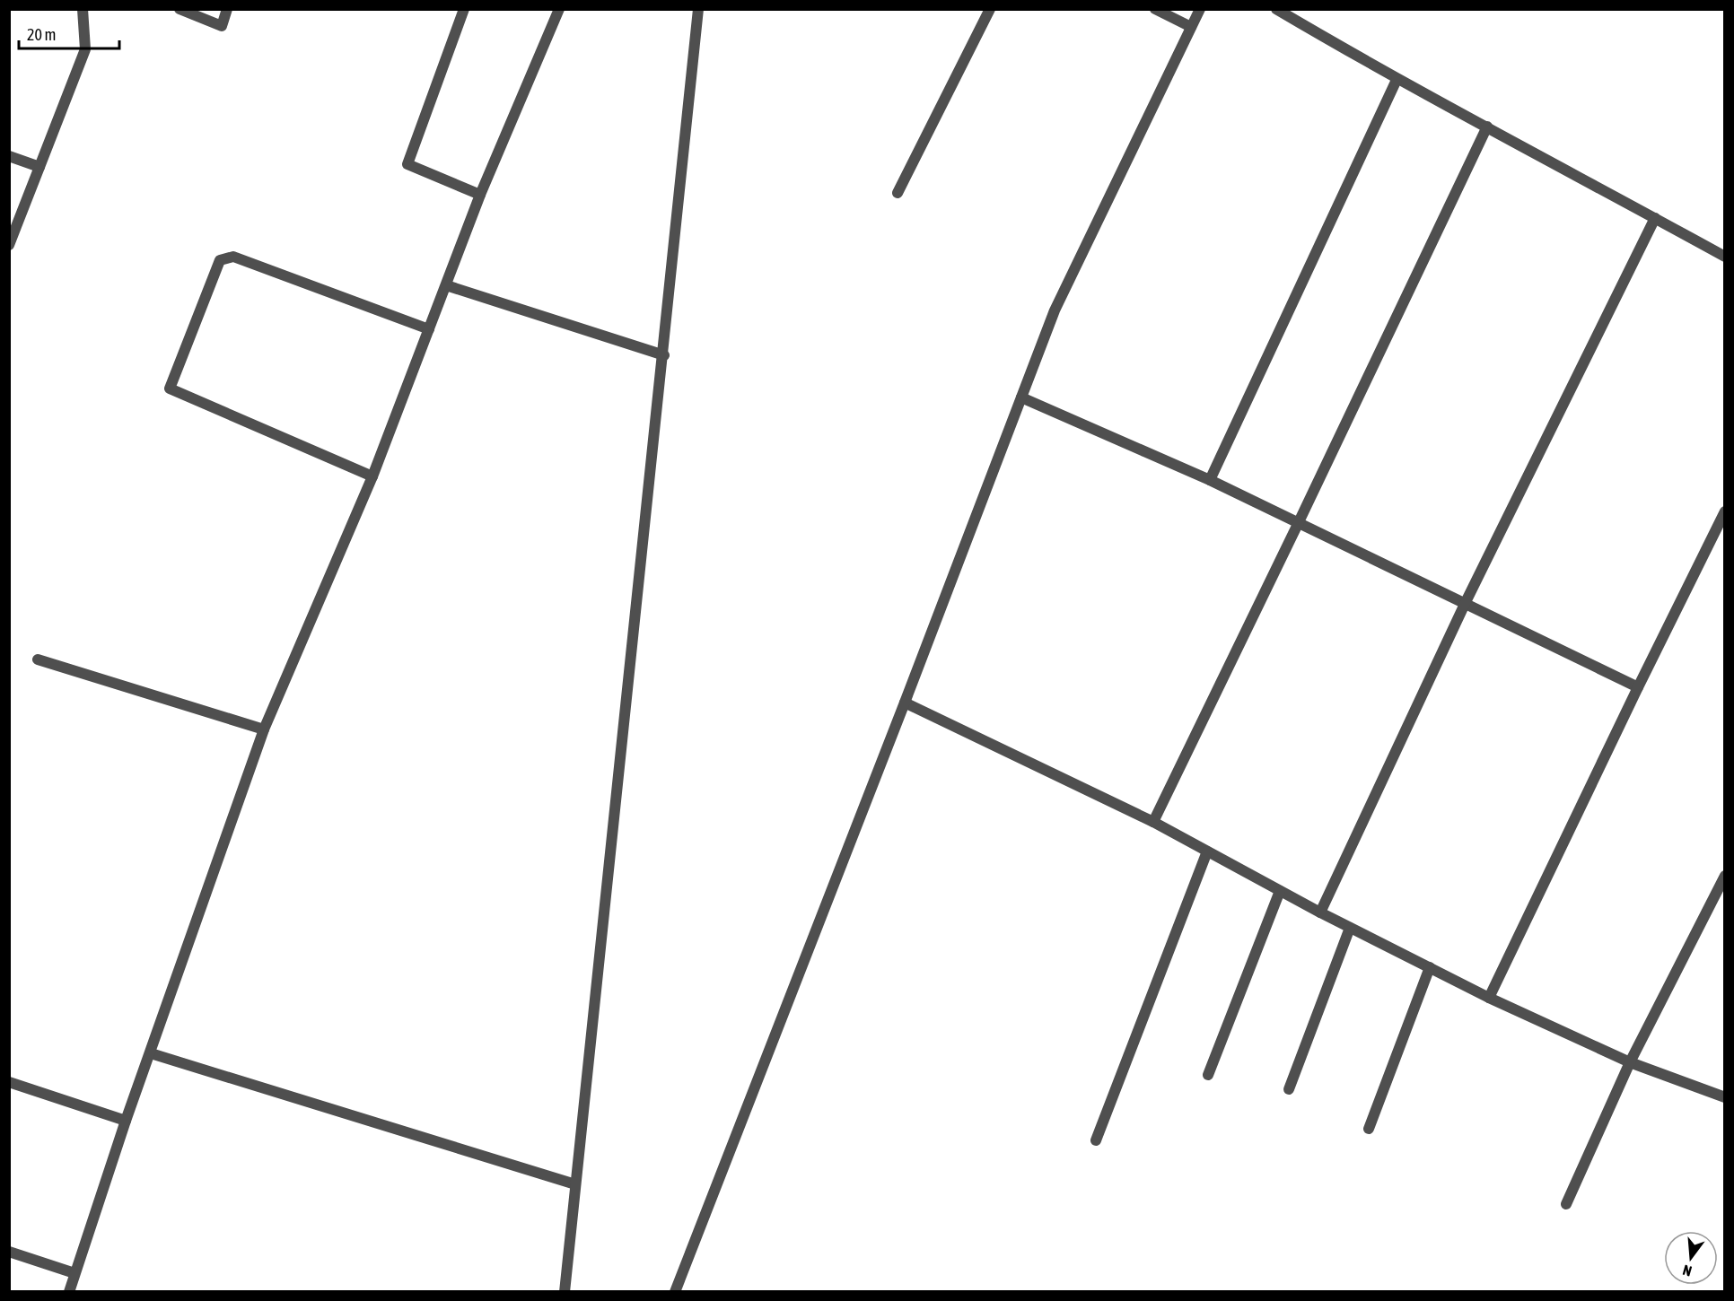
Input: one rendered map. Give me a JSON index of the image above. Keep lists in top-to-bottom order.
{
  "scale_bar": "20 m",
  "north": "bottom"
}
